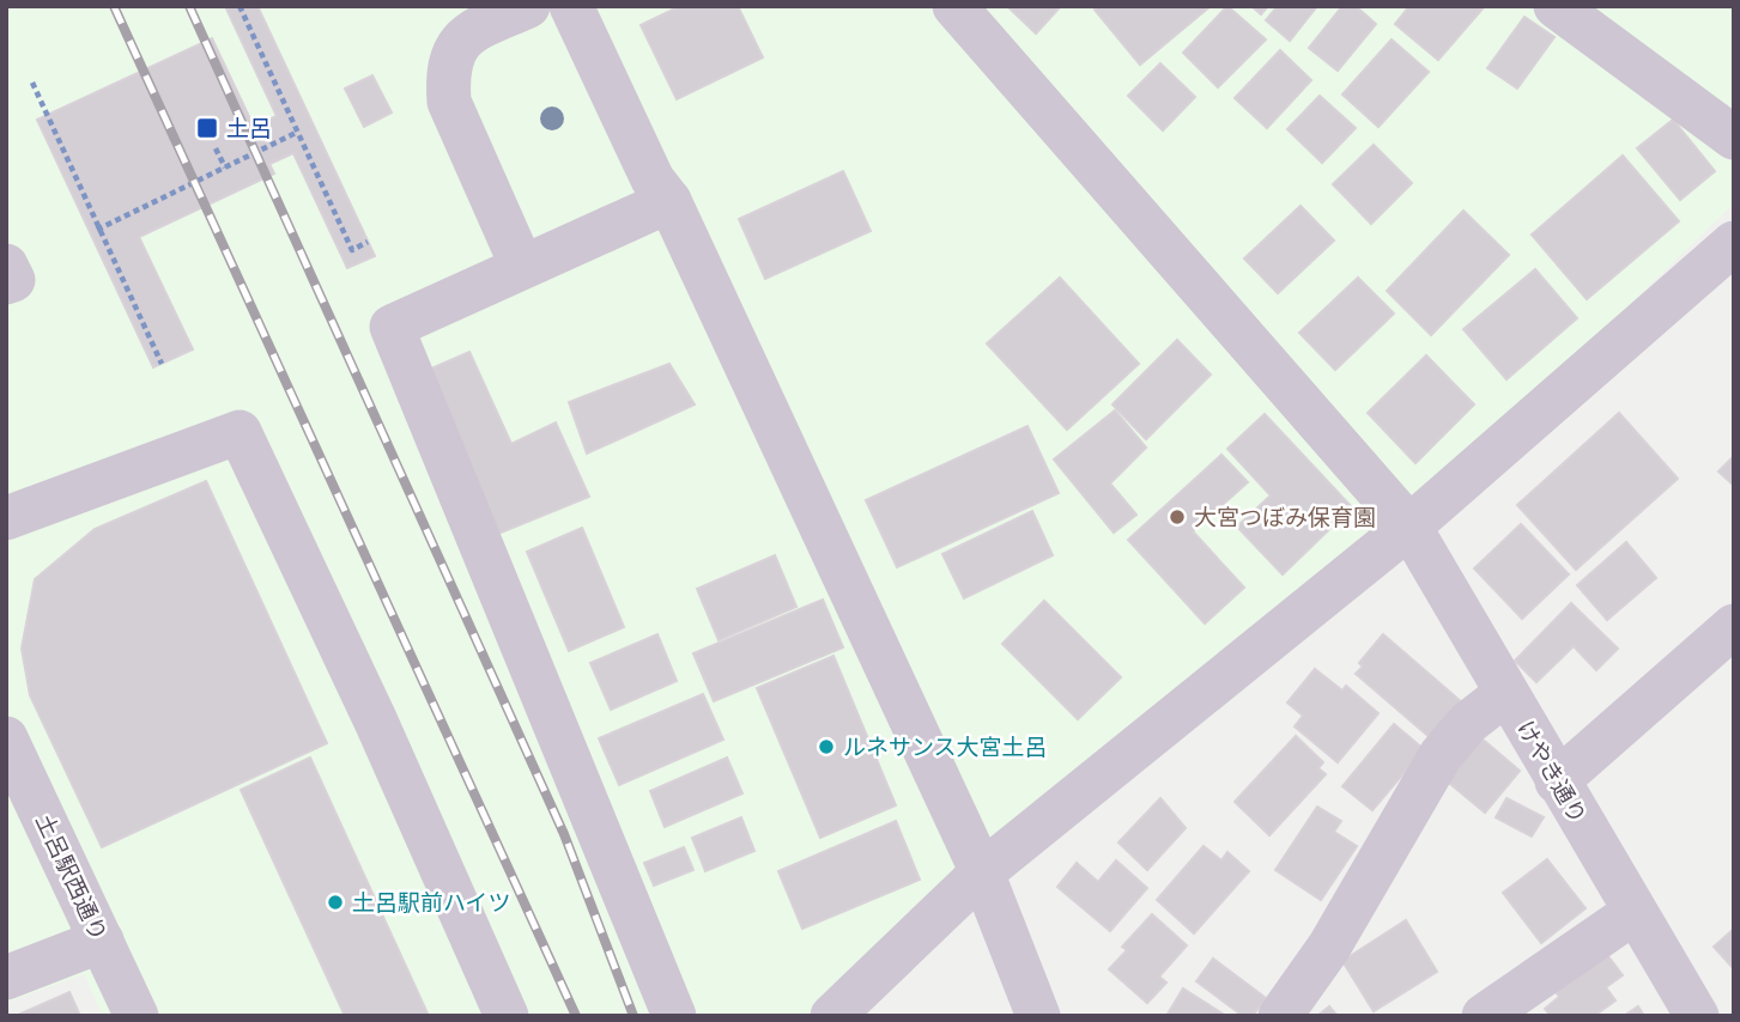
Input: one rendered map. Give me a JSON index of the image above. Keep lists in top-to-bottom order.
{
  "streets": {
    "street": ["けやき通り", "土呂駅西通り"]
  },
  "places": {
    "transit": ["土呂"],
    "other": ["大宮つぼみ保育園", "ルネサンス大宮土呂", "土呂駅前ハイツ"]
  }
}
